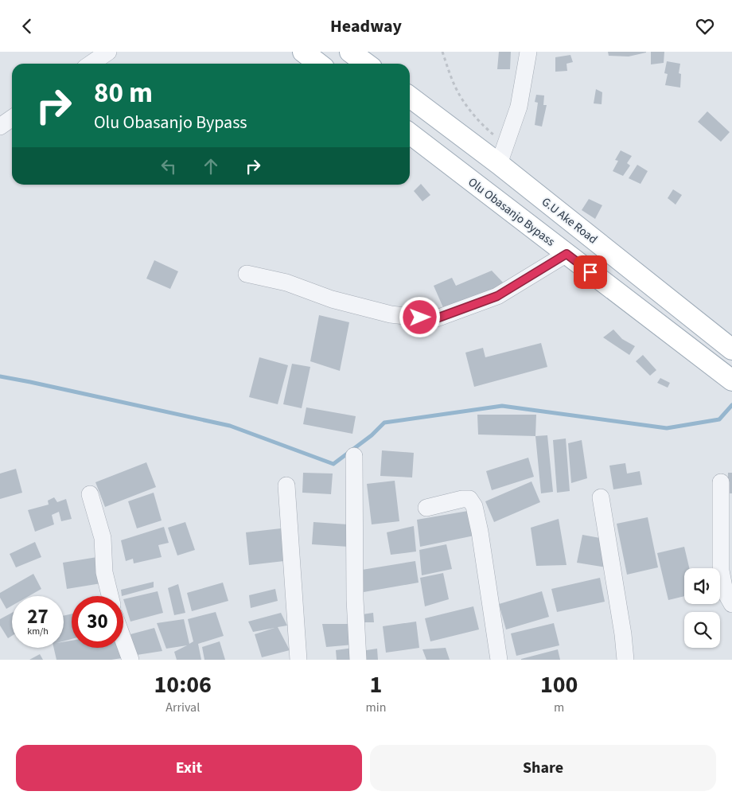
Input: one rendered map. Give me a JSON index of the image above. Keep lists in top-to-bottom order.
{
  "streets": {
    "main road": ["Olu Obasanjo Bypass", "G.U Ake Road"]
  },
  "page": {
    "header": "Headway",
    "turn": ["80 m", "Olu Obasanjo Bypass"],
    "speed": "27 km/h",
    "limit": "30",
    "eta": [
      "10:06",
      "Arrival",
      "1",
      "min",
      "100",
      "m"
    ],
    "buttons": ["Exit", "Share"]
  }
}
